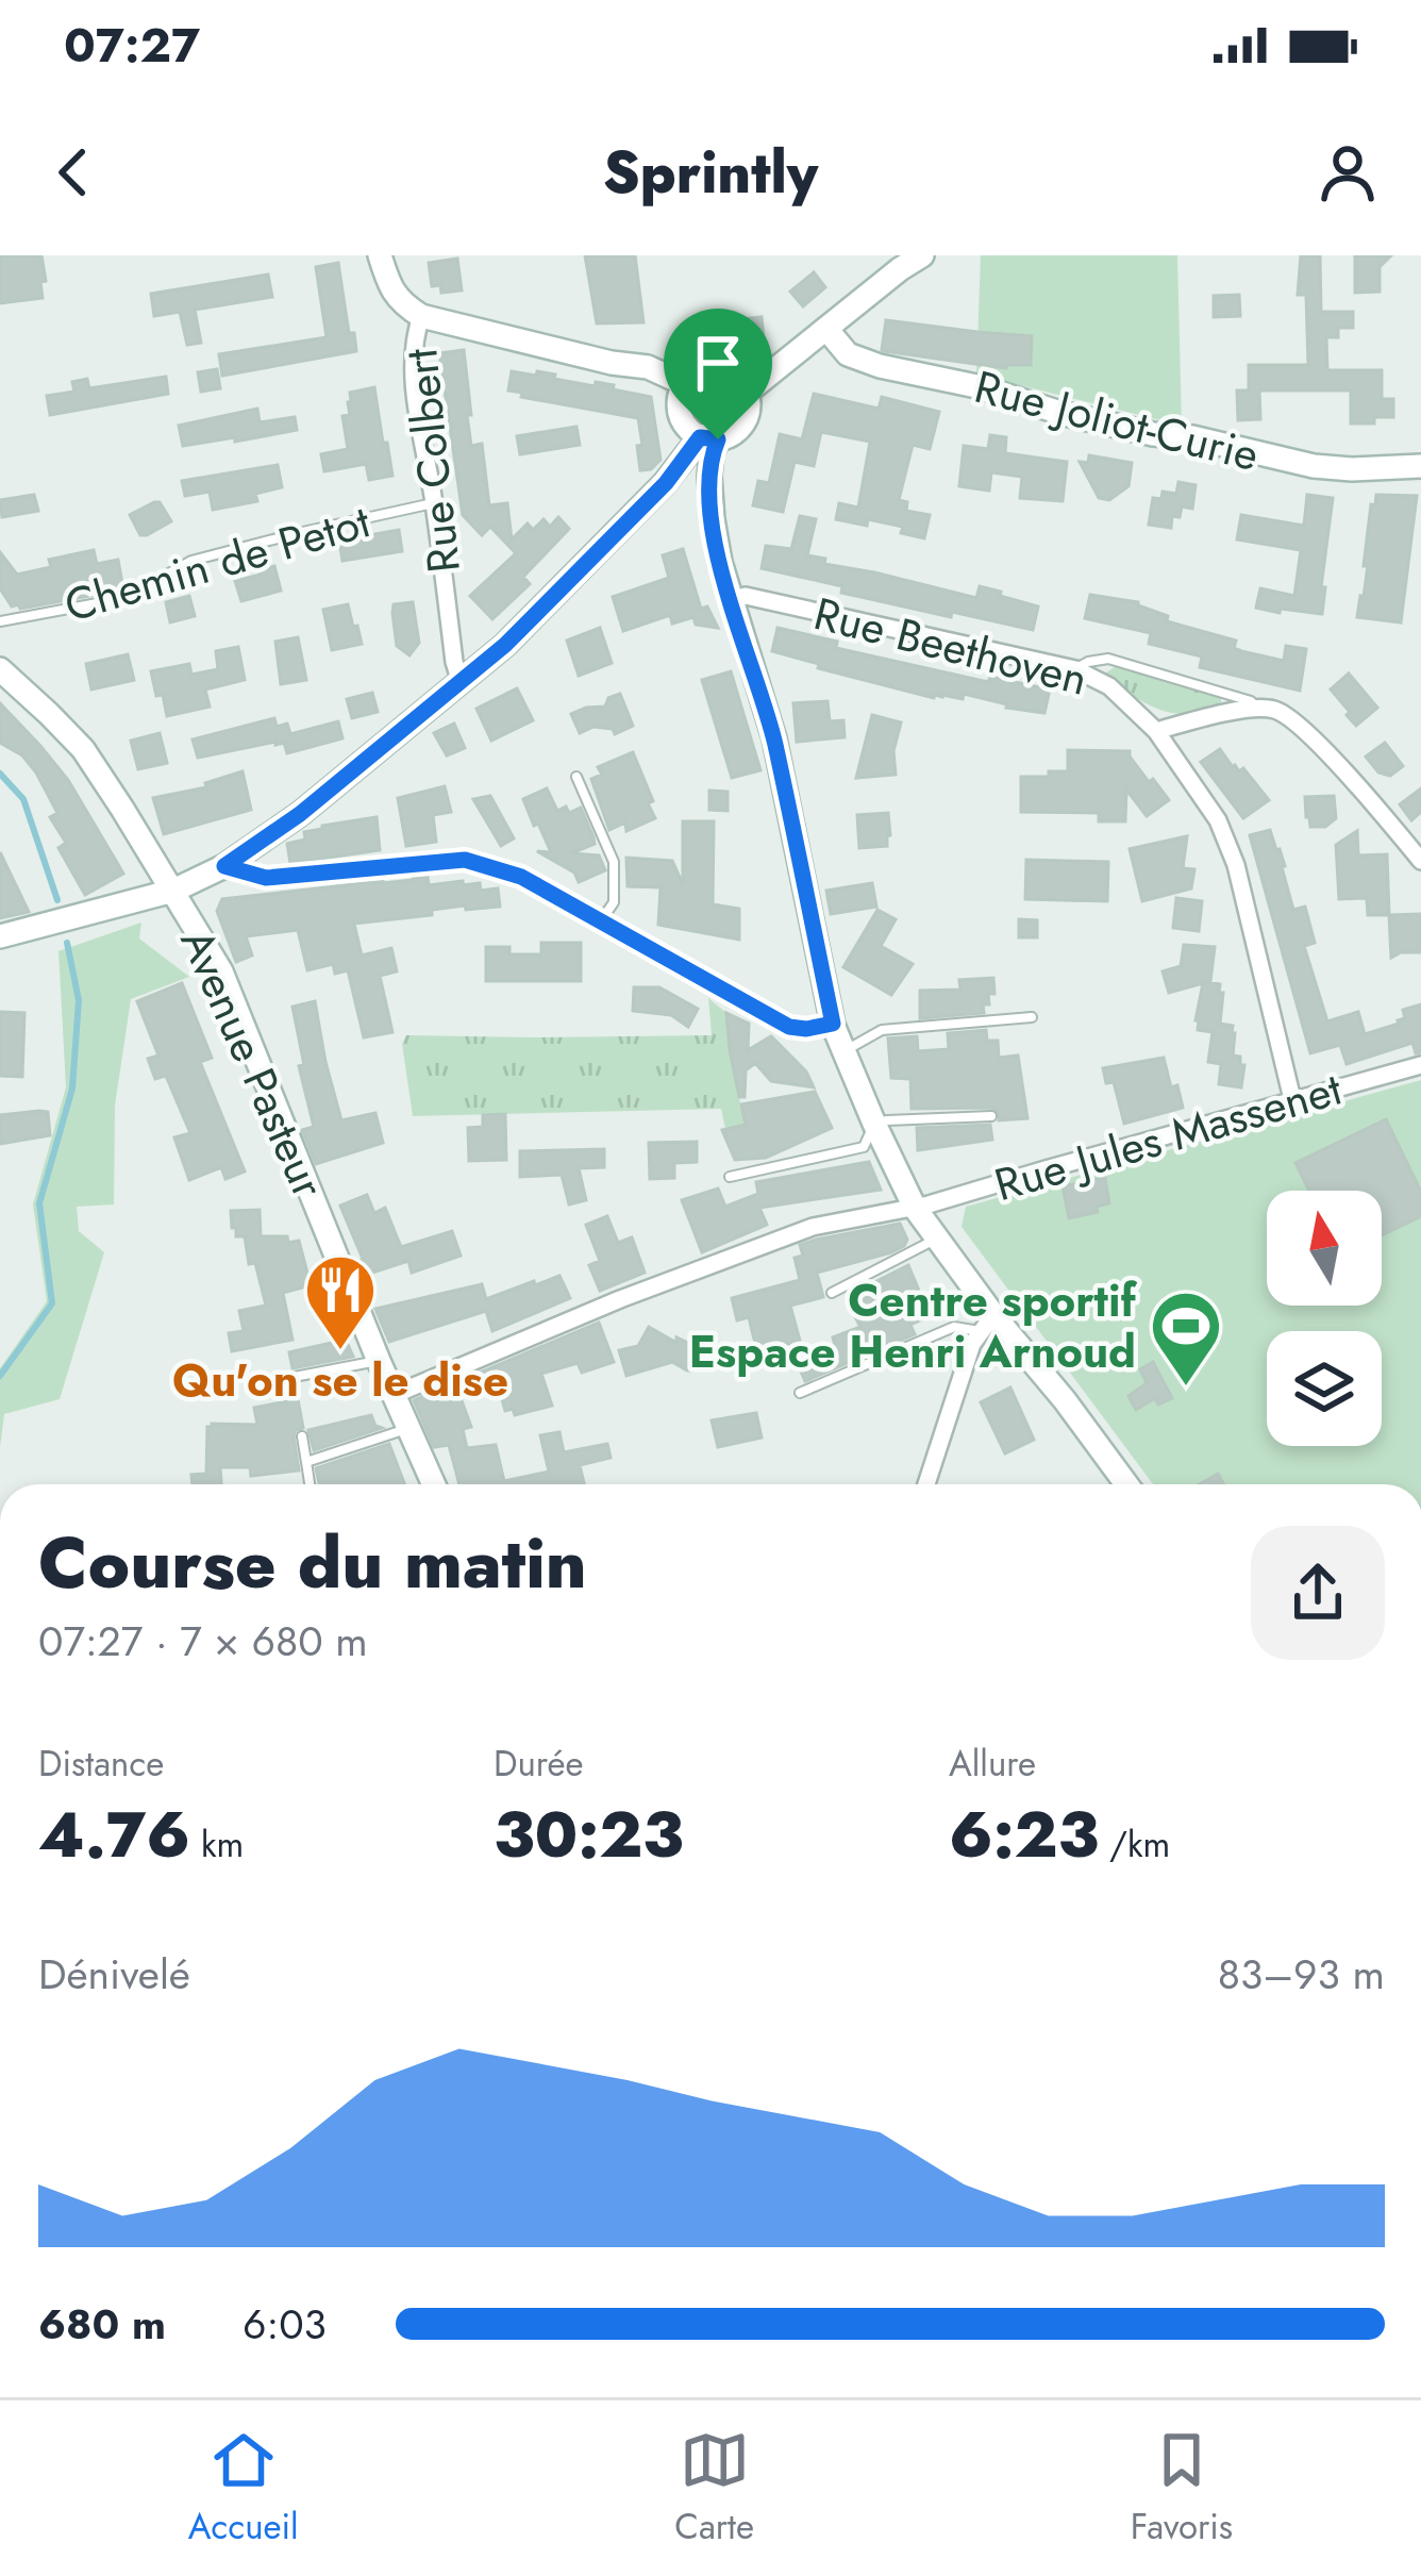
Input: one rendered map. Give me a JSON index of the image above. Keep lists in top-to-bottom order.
{
  "streets": {
    "street": [
      "Rue Joliot-Curie",
      "Rue Colbert",
      "Rue Beethoven",
      "Avenue Pasteur",
      "Rue Jules Massenet"
    ],
    "lane": ["Chemin de Petot"]
  },
  "crossings": [
    ["Rue Colbert", "Chemin de Petot"],
    ["Rue Beethoven", "Rue Jules Massenet"],
    ["Avenue Pasteur", "Rue Jules Massenet"]
  ],
  "places": {
    "restaurant": ["Qu'on se le dise"],
    "sports": ["Centre sportif Espace Henri Arnoud"]
  },
  "north": "top",
  "page": {
    "status": "07:27",
    "header": "Sprintly",
    "heading": ["Course du matin", "07:27 · 7 × 680 m"],
    "stats": [
      ["Distance", "4.76 km"],
      ["Durée", "30:23"],
      ["Allure", "6:23 /km"]
    ],
    "chart": ["Dénivelé", "83–93 m"],
    "list": [
      {
        "name": "680 m",
        "note": "6:03"
      }
    ],
    "tabs": ["Accueil", "Carte", "Favoris"]
  }
}
